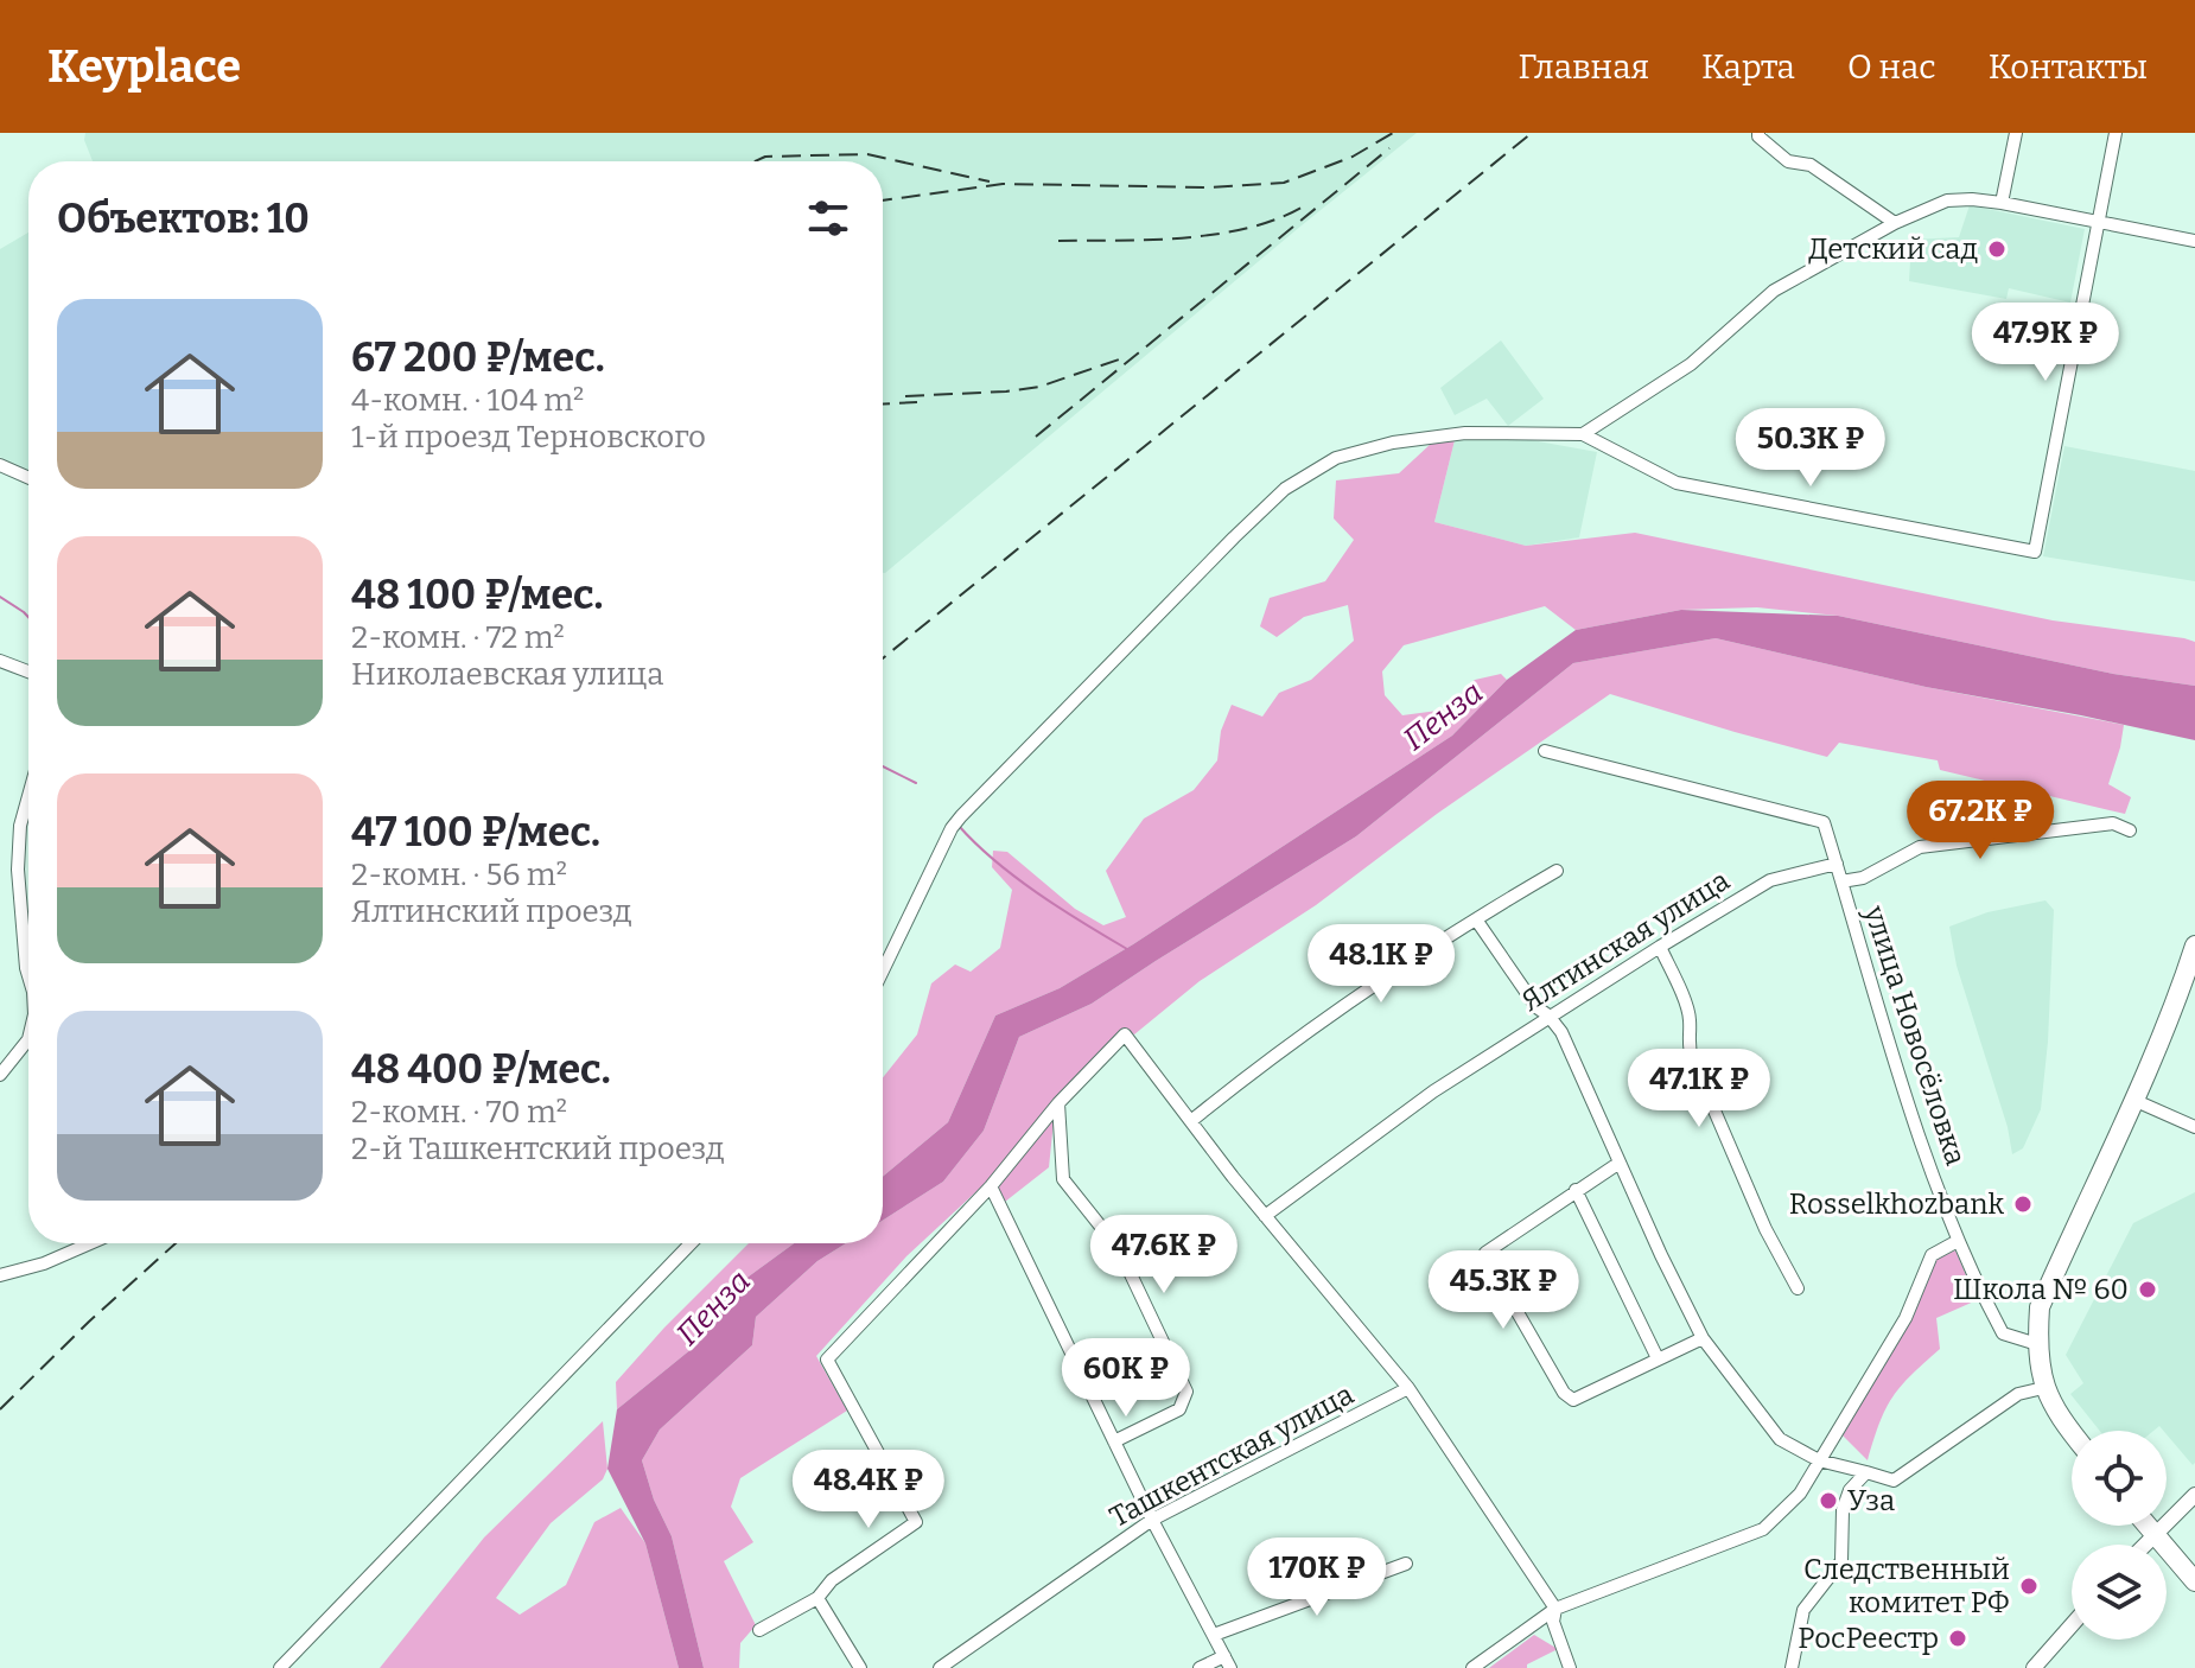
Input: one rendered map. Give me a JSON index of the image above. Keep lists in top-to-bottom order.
{
  "streets": {
    "street": ["Ялтинская улица", "улица Новосёловка", "Ташкентская улица"]
  },
  "crossings": [
    ["Ялтинская улица", "улица Новосёловка"]
  ],
  "water": ["Пенза"],
  "places": [
    "Детский сад",
    "Rosselkhozbank",
    "Школа № 60",
    "Уза",
    "Следственный комитет РФ",
    "РосРеестр"
  ],
  "page": {
    "header": "Keyplace",
    "nav": [
      "Главная",
      "Карта",
      "О нас",
      "Контакты"
    ],
    "heading": "Объектов: 10",
    "list": [
      {
        "name": "67 200 ₽/мес.",
        "note": "4-комн. · 104 m² · 1-й проезд Терновского"
      },
      {
        "name": "48 100 ₽/мес.",
        "note": "2-комн. · 72 m² · Николаевская улица"
      },
      {
        "name": "47 100 ₽/мес.",
        "note": "2-комн. · 56 m² · Ялтинский проезд"
      },
      {
        "name": "48 400 ₽/мес.",
        "note": "2-комн. · 70 m² · 2-й Ташкентский проезд"
      }
    ],
    "price": [
      "47.9K ₽",
      "50.3K ₽",
      "67.2K ₽",
      "48.1K ₽",
      "47.1K ₽",
      "47.6K ₽",
      "45.3K ₽",
      "60K ₽",
      "48.4K ₽",
      "170K ₽"
    ]
  }
}
